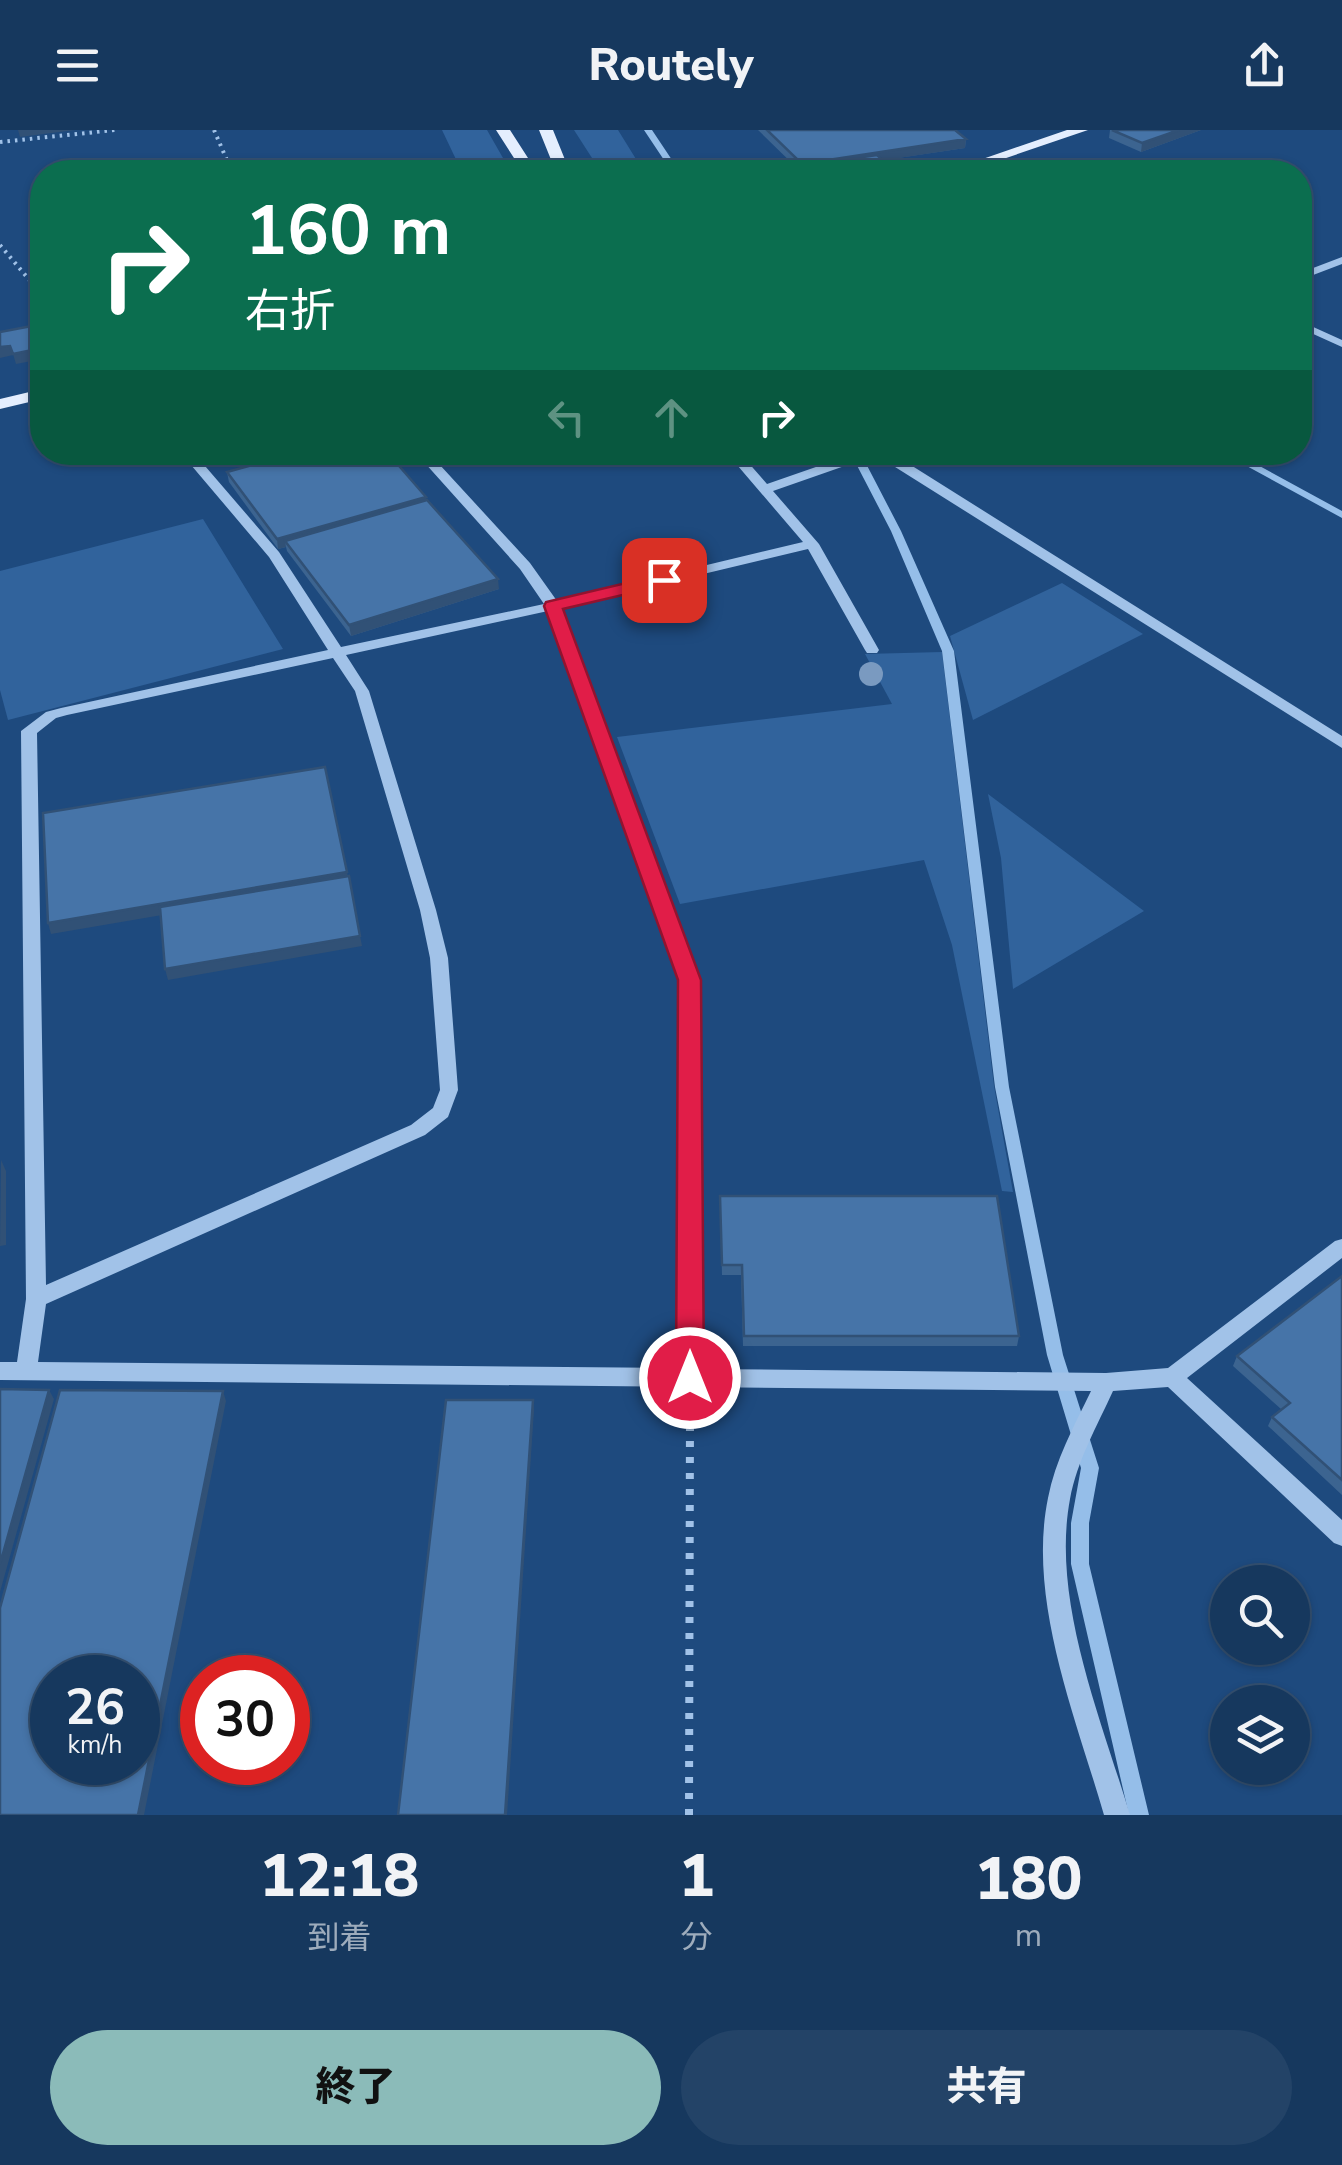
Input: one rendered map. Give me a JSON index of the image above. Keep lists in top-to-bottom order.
{
  "page": {
    "header": "Routely",
    "turn": ["160 m", "右折"],
    "speed": "26 km/h",
    "limit": "30",
    "eta": [
      "12:18",
      "到着",
      "1",
      "分",
      "180",
      "m"
    ],
    "buttons": ["終了", "共有"]
  }
}
